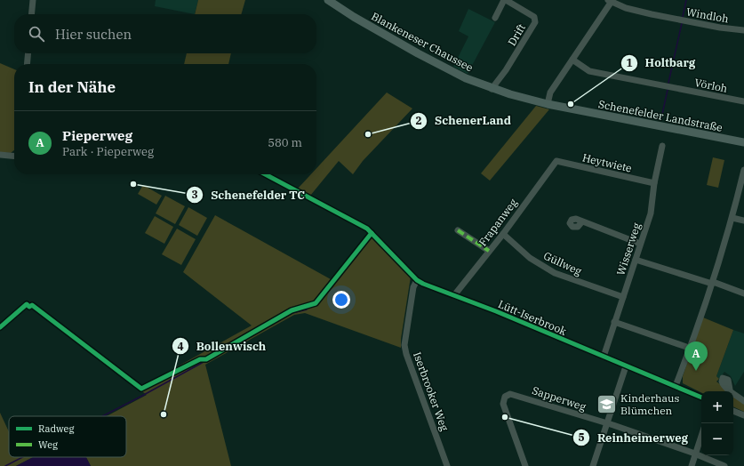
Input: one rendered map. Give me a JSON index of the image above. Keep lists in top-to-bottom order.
{
  "streets": {
    "main road": ["Blankeneser Chaussee", "Schenefelder Landstraße"],
    "street": [
      "Windloh",
      "Drift",
      "Vörloh",
      "Heytwiete",
      "Frapanweg",
      "Wisserweg",
      "Güllweg",
      "Lütt-Iserbrook",
      "Iserbrooker Weg",
      "Sapperweg"
    ]
  },
  "crossings": [
    ["Drift", "Blankeneser Chaussee"],
    ["Blankeneser Chaussee", "Schenefelder Landstraße"],
    ["Heytwiete", "Frapanweg"],
    ["Heytwiete", "Wisserweg"],
    ["Frapanweg", "Güllweg"],
    ["Frapanweg", "Lütt-Iserbrook"],
    ["Wisserweg", "Güllweg"],
    ["Wisserweg", "Lütt-Iserbrook"],
    ["Lütt-Iserbrook", "Iserbrooker Weg"]
  ],
  "places": {
    "other": [
      "Holtbarg",
      "SchenerLand",
      "Schenefelder TC",
      "Bollenwisch",
      "Reinheimerweg"
    ],
    "school or university": ["Kinderhaus Blümchen"]
  },
  "legend": ["Radweg", "Weg"],
  "page": {
    "search": "Hier suchen",
    "heading": "In der Nähe",
    "list": [
      {
        "mark": "A",
        "name": "Pieperweg",
        "note": "Park · Pieperweg",
        "value": "580 m"
      }
    ],
    "pins": "A",
    "map_buttons": ["+", "−"]
  }
}
